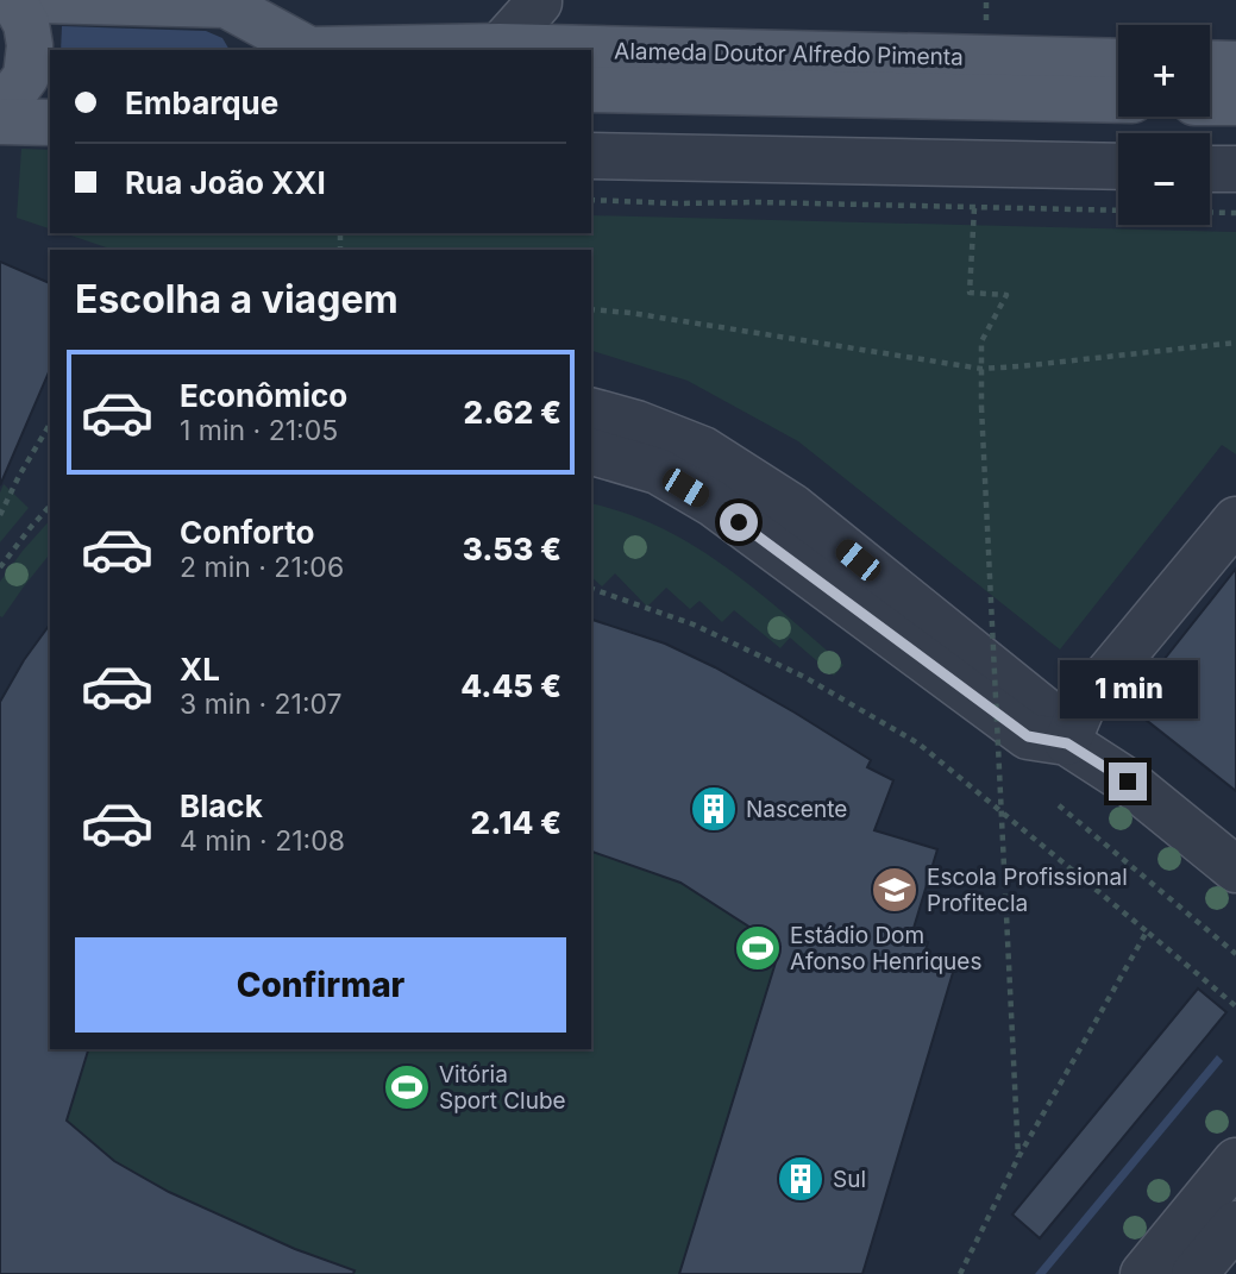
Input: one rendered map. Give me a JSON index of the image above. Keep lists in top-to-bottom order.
{
  "streets": {
    "main road": ["Alameda Doutor Alfredo Pimenta"]
  },
  "places": {
    "building": ["Nascente", "Sul"],
    "school or university": ["Escola Profissional Profitecla"],
    "sports": ["Estádio Dom Afonso Henriques", "Vitória Sport Clube"]
  },
  "page": {
    "map_buttons": ["+", "−"],
    "banner": ["Embarque", "Rua João XXI"],
    "heading": "Escolha a viagem",
    "list": [
      {
        "name": "Econômico",
        "note": "1 min · 21:05",
        "value": "2.62 €"
      },
      {
        "name": "Conforto",
        "note": "2 min · 21:06",
        "value": "3.53 €"
      },
      {
        "name": "XL",
        "note": "3 min · 21:07",
        "value": "4.45 €"
      },
      {
        "name": "Black",
        "note": "4 min · 21:08",
        "value": "2.14 €"
      }
    ],
    "bubble": "1 min",
    "buttons": "Confirmar"
  }
}
